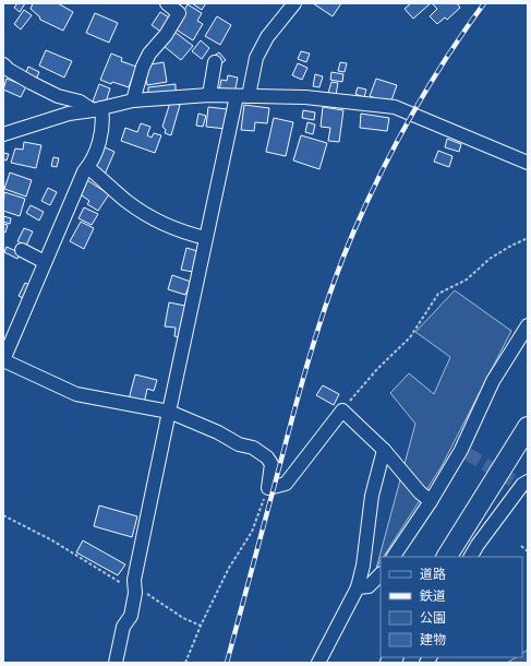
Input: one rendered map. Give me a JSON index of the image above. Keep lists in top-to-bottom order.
{
  "legend": [
    "道路",
    "鉄道",
    "公園",
    "建物"
  ]
}
